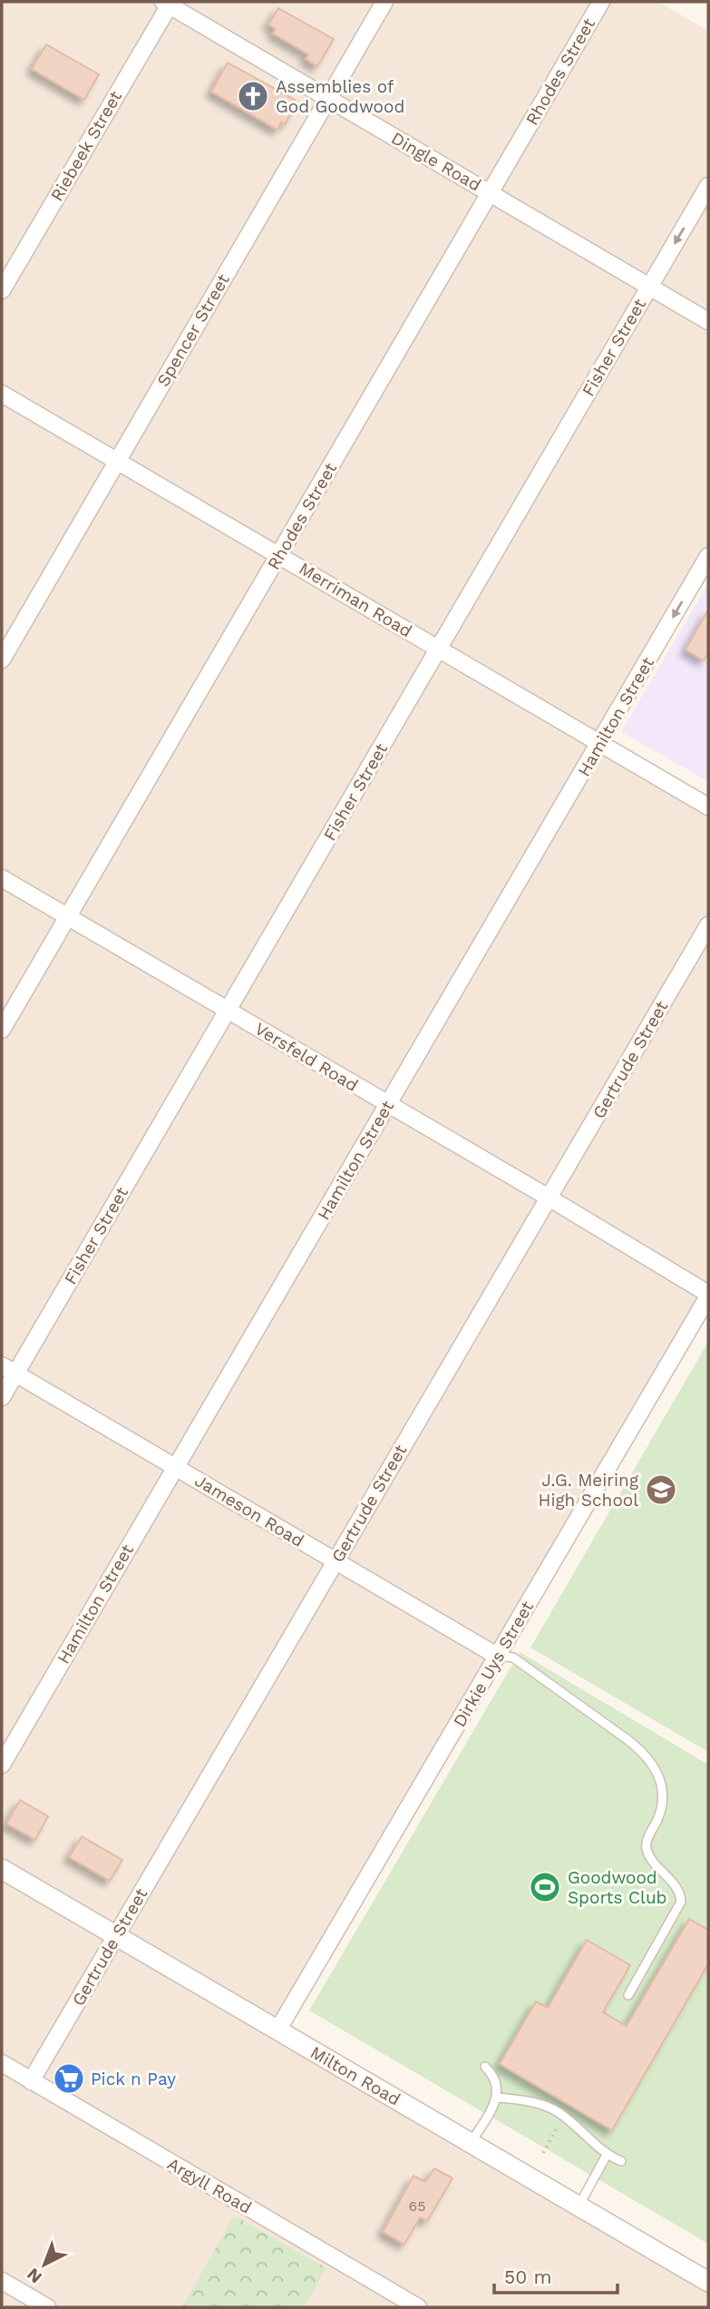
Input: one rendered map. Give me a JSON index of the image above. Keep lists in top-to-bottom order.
{
  "streets": {
    "street": [
      "Rhodes Street",
      "Riebeek Street",
      "Dingle Road",
      "Spencer Street",
      "Fisher Street",
      "Merriman Road",
      "Hamilton Street",
      "Versfeld Road",
      "Gertrude Street",
      "Jameson Road",
      "Dirkie Uys Street",
      "Milton Road",
      "Argyll Road"
    ]
  },
  "crossings": [
    ["Rhodes Street", "Dingle Road"],
    ["Rhodes Street", "Merriman Road"],
    ["Rhodes Street", "Versfeld Road"],
    ["Riebeek Street", "Dingle Road"],
    ["Dingle Road", "Spencer Street"],
    ["Dingle Road", "Fisher Street"],
    ["Spencer Street", "Merriman Road"],
    ["Fisher Street", "Merriman Road"],
    ["Fisher Street", "Versfeld Road"],
    ["Fisher Street", "Jameson Road"],
    ["Merriman Road", "Hamilton Street"],
    ["Hamilton Street", "Versfeld Road"],
    ["Hamilton Street", "Jameson Road"],
    ["Versfeld Road", "Gertrude Street"],
    ["Versfeld Road", "Dirkie Uys Street"],
    ["Gertrude Street", "Jameson Road"],
    ["Gertrude Street", "Milton Road"],
    ["Gertrude Street", "Argyll Road"],
    ["Jameson Road", "Dirkie Uys Street"],
    ["Dirkie Uys Street", "Milton Road"]
  ],
  "places": {
    "church": ["Assemblies of God Goodwood"],
    "school or university": ["J.G. Meiring High School"],
    "sports": ["Goodwood Sports Club"],
    "supermarket": ["Pick n Pay"]
  },
  "house_numbers": ["65"],
  "scale_bar": "50 m",
  "north": "bottom left"
}
